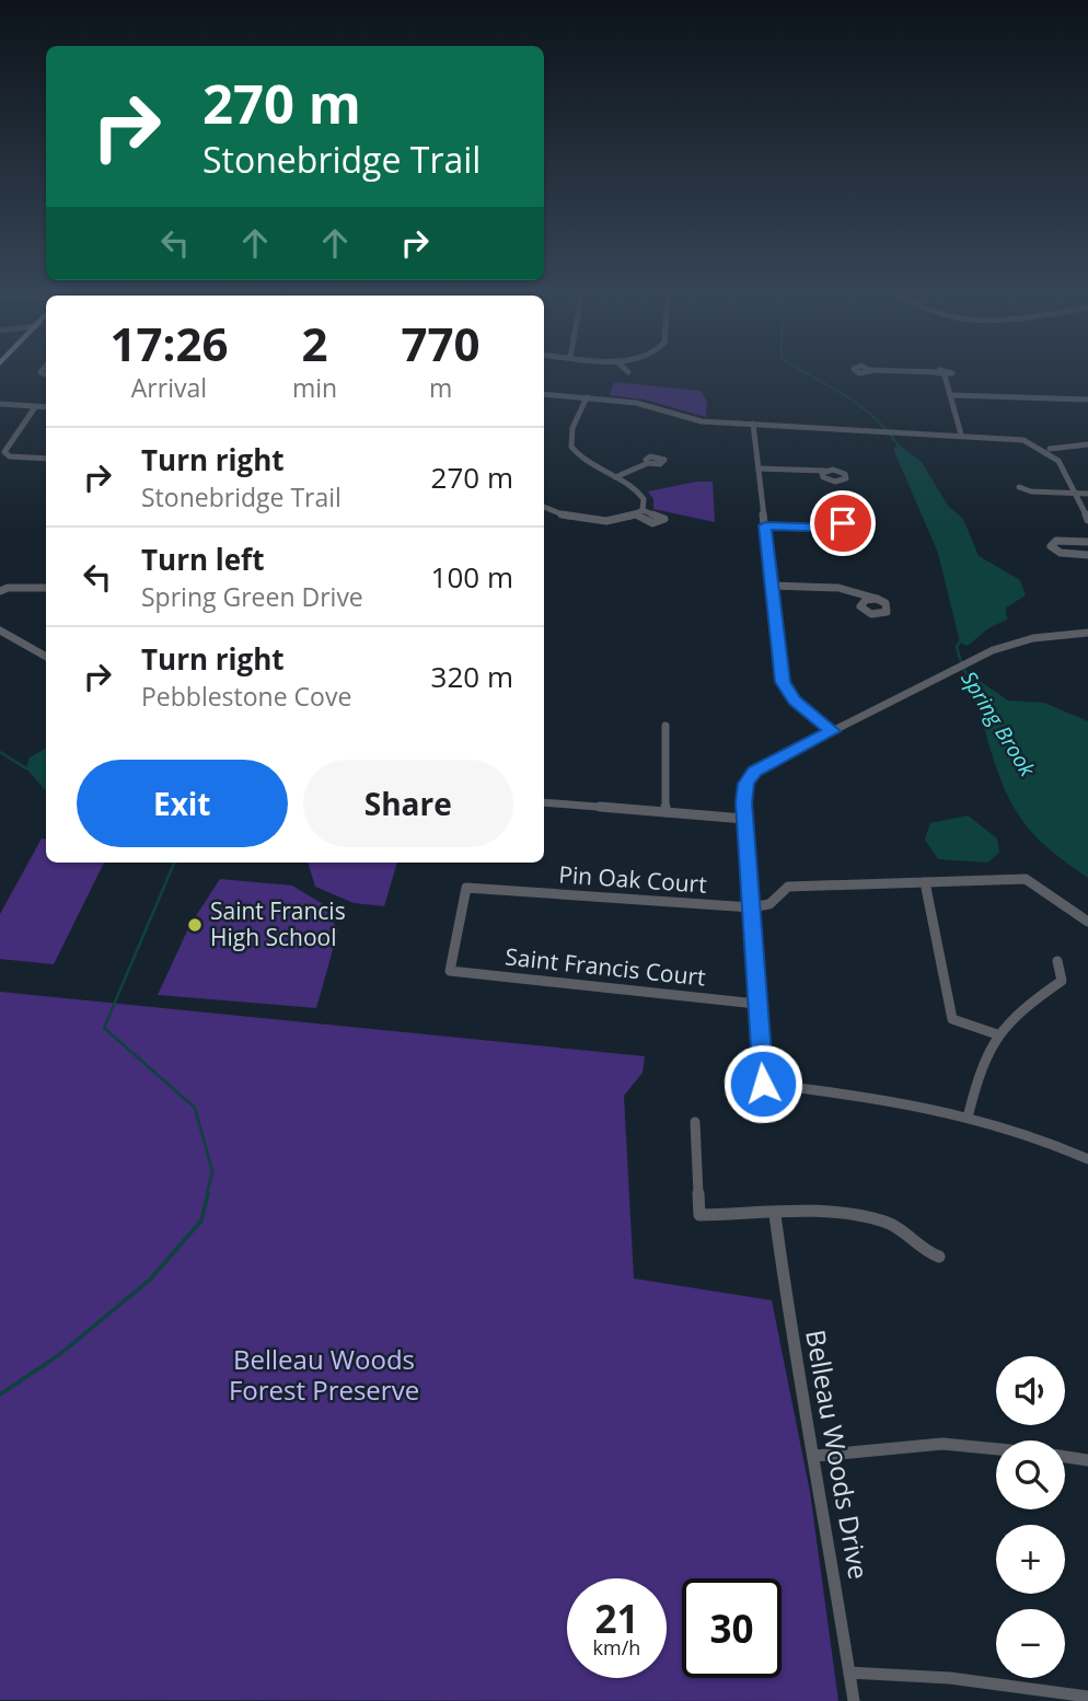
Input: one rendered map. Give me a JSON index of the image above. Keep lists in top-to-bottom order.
{
  "streets": {
    "street": ["Pin Oak Court", "Saint Francis Court", "Belleau Woods Drive"]
  },
  "crossings": [
    ["Pin Oak Court", "Saint Francis Court"]
  ],
  "water": ["Spring Brook"],
  "parks": ["Belleau Woods Forest Preserve"],
  "places": ["Saint Francis High School"],
  "page": {
    "turn": ["270 m", "Stonebridge Trail"],
    "eta": [
      "17:26",
      "Arrival",
      "2",
      "min",
      "770",
      "m"
    ],
    "list": [
      {
        "name": "Turn right",
        "note": "Stonebridge Trail",
        "value": "270 m"
      },
      {
        "name": "Turn left",
        "note": "Spring Green Drive",
        "value": "100 m"
      },
      {
        "name": "Turn right",
        "note": "Pebblestone Cove",
        "value": "320 m"
      }
    ],
    "buttons": ["Exit", "Share"],
    "map_buttons": ["+", "−"],
    "speed": "21 km/h",
    "limit": "30"
  }
}
